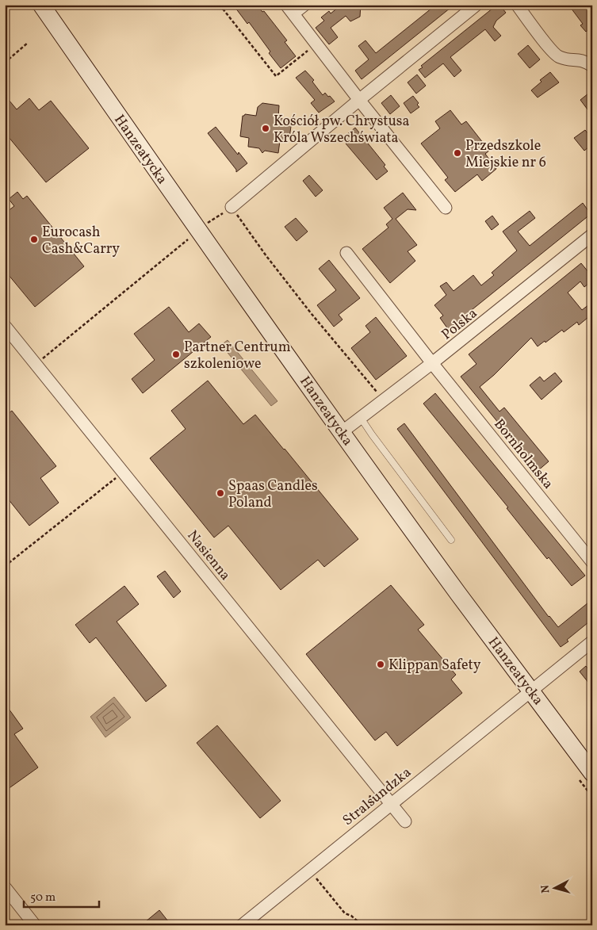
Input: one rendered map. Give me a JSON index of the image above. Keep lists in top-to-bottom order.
{
  "streets": {
    "street": [
      "Hanzeatycka",
      "Polska",
      "Bornholmska",
      "Nasienna",
      "Stralsundzka"
    ]
  },
  "crossings": [
    ["Hanzeatycka", "Polska"],
    ["Hanzeatycka", "Stralsundzka"],
    ["Polska", "Bornholmska"],
    ["Nasienna", "Stralsundzka"]
  ],
  "places": [
    "Kościół pw. Chrystusa Króla Wszechświata",
    "Przedszkole Miejskie nr 6",
    "Eurocash Cash&Carry",
    "Partner Centrum szkoleniowe",
    "Spaas Candles Poland",
    "Klippan Safety"
  ],
  "scale_bar": "50 m",
  "north": "left"
}
